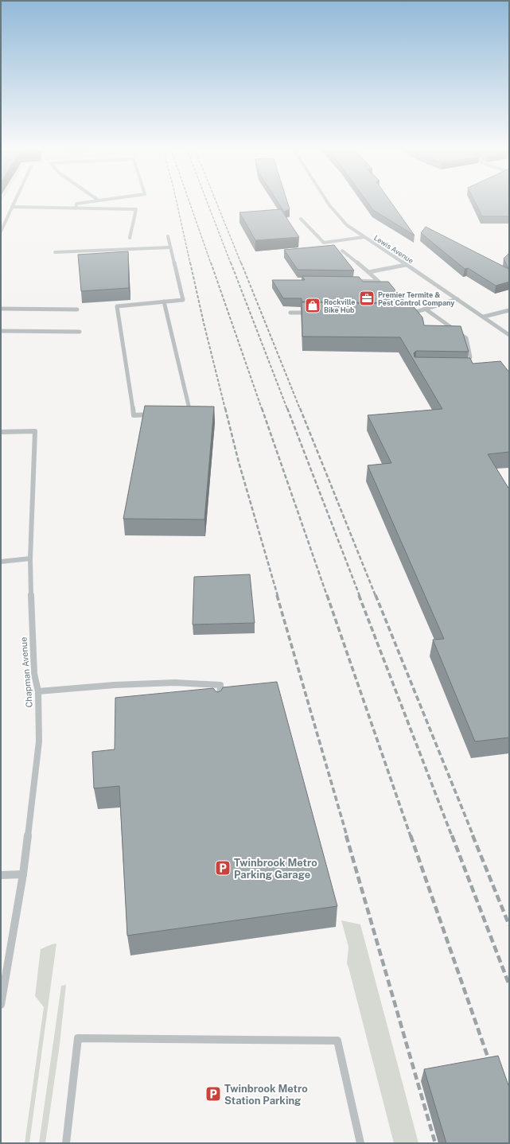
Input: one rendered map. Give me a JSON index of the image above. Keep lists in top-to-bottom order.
{
  "streets": {
    "street": ["Lewis Avenue", "Chapman Avenue"]
  },
  "places": {
    "office": ["Premier Termite & Pest Control Company"],
    "shop": ["Rockville Bike Hub"],
    "parking": ["Twinbrook Metro Parking Garage", "Twinbrook Metro Station Parking"]
  }
}
